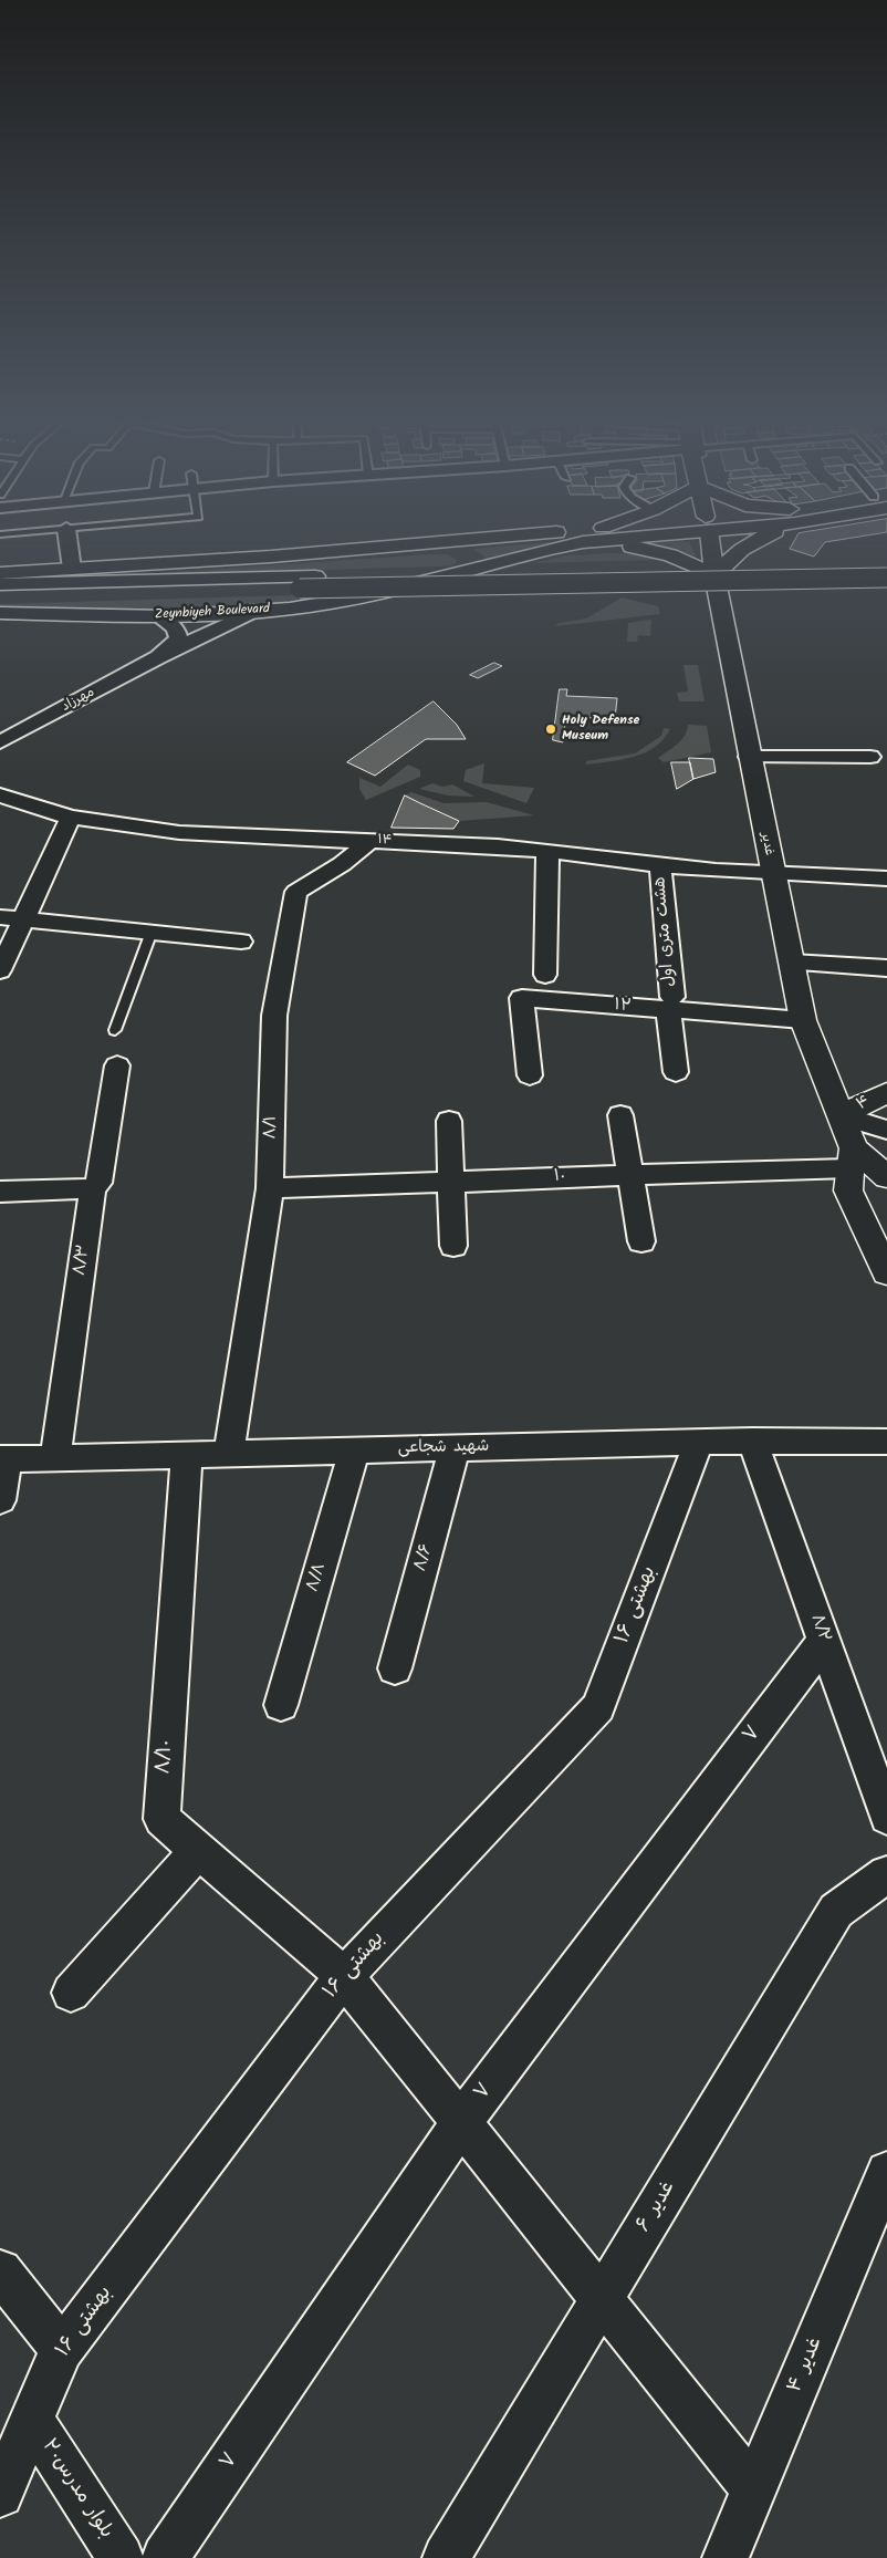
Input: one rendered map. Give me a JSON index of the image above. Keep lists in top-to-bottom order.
{
  "streets": {
    "main road": ["Zeynbiyeh Boulevard", "غدیر", "۴"],
    "street": [
      "مهرزاد",
      "۱۴",
      "هشت متری اول",
      "۱۲",
      "۸/۱",
      "۱۰",
      "۸/۳",
      "شهید شجاعی",
      "۸/۶",
      "۸/۸",
      "۱۶ بهشتی",
      "۸/۲",
      "۷",
      "۸/۱۰",
      "غدیر ۶",
      "غدیر ۴",
      "بلوار مدرس۲۰"
    ]
  },
  "crossings": [
    ["۱۴", "غدیر"],
    ["۱۴", "هشت متری اول"],
    ["۱۴", "۸/۱"],
    ["غدیر", "۱۲"],
    ["غدیر", "۴"],
    ["غدیر", "۱۰"],
    ["هشت متری اول", "۱۲"],
    ["۸/۱", "۱۰"],
    ["۸/۱", "شهید شجاعی"],
    ["۸/۳", "شهید شجاعی"],
    ["شهید شجاعی", "۸/۶"],
    ["شهید شجاعی", "۸/۸"],
    ["شهید شجاعی", "۱۶ بهشتی"],
    ["شهید شجاعی", "۸/۲"],
    ["شهید شجاعی", "۸/۱۰"],
    ["۱۶ بهشتی", "۸/۱۰"],
    ["۱۶ بهشتی", "بلوار مدرس۲۰"],
    ["۸/۲", "۷"],
    ["۷", "۸/۱۰"],
    ["۸/۱۰", "غدیر ۶"],
    ["۸/۱۰", "غدیر ۴"]
  ],
  "places": ["Holy Defense Museum"]
}
